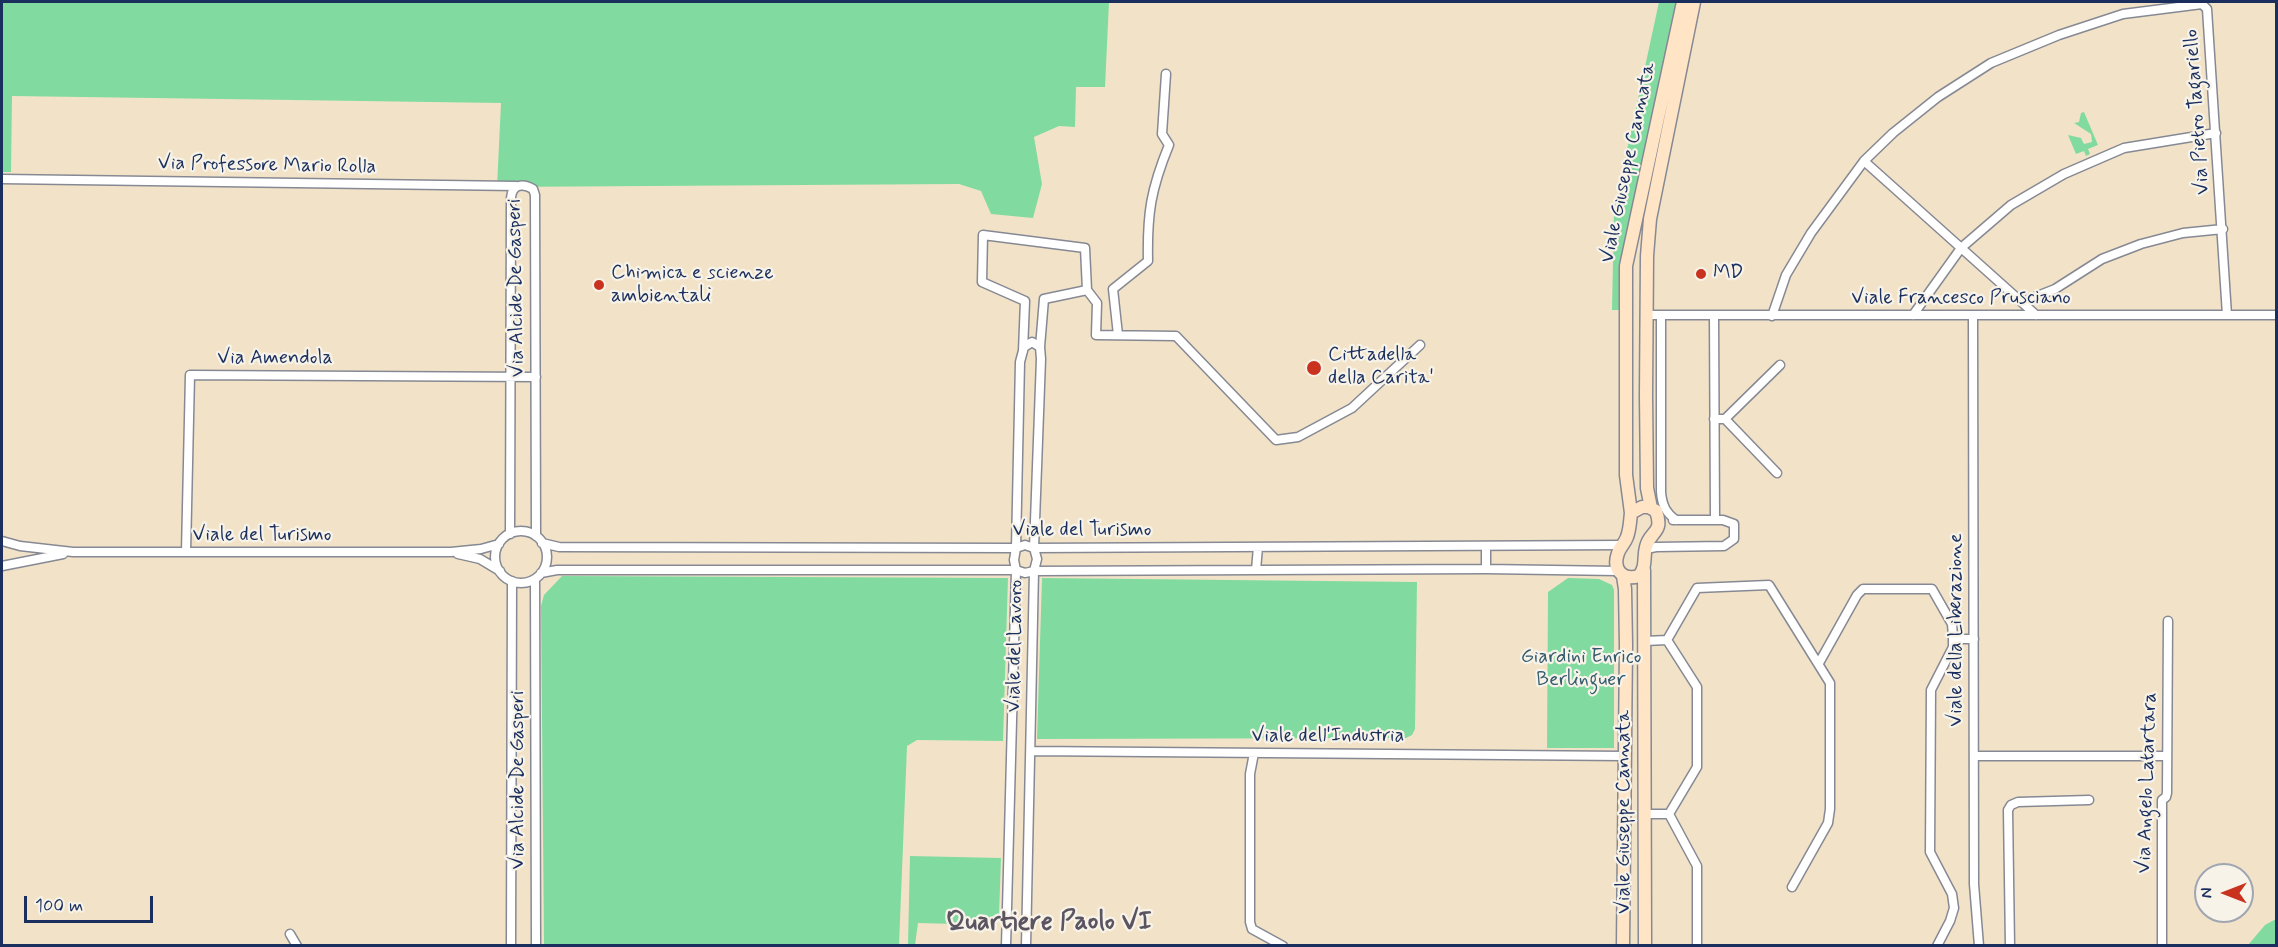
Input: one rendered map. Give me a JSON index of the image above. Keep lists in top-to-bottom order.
{
  "streets": {
    "street": [
      "Via Pietro Tagariello",
      "Viale Giuseppe Cannata",
      "Via Professore Mario Rolla",
      "Via Alcide De Gasperi",
      "Viale Francesco Prusciano",
      "Via Amendola",
      "Viale del Turismo",
      "Viale della Liberazione",
      "Viale del Lavoro",
      "Viale dell'Industria",
      "Via Angelo Latartara"
    ]
  },
  "crossings": [
    ["Via Pietro Tagariello", "Viale Francesco Prusciano"],
    ["Viale Giuseppe Cannata", "Viale Francesco Prusciano"],
    ["Viale Giuseppe Cannata", "Viale del Turismo"],
    ["Viale Giuseppe Cannata", "Viale dell'Industria"],
    ["Via Professore Mario Rolla", "Via Alcide De Gasperi"],
    ["Via Alcide De Gasperi", "Via Amendola"],
    ["Via Alcide De Gasperi", "Viale del Turismo"],
    ["Viale Francesco Prusciano", "Viale della Liberazione"],
    ["Via Amendola", "Viale del Turismo"],
    ["Viale del Turismo", "Viale del Lavoro"],
    ["Viale del Lavoro", "Viale dell'Industria"]
  ],
  "districts": ["Quartiere Paolo VI"],
  "parks": ["Giardini Enrico Berlinguer"],
  "places": ["MD", "Chimica e scienze ambientali", "Cittadella della Carita'"],
  "scale_bar": "100 m",
  "north": "left"
}
